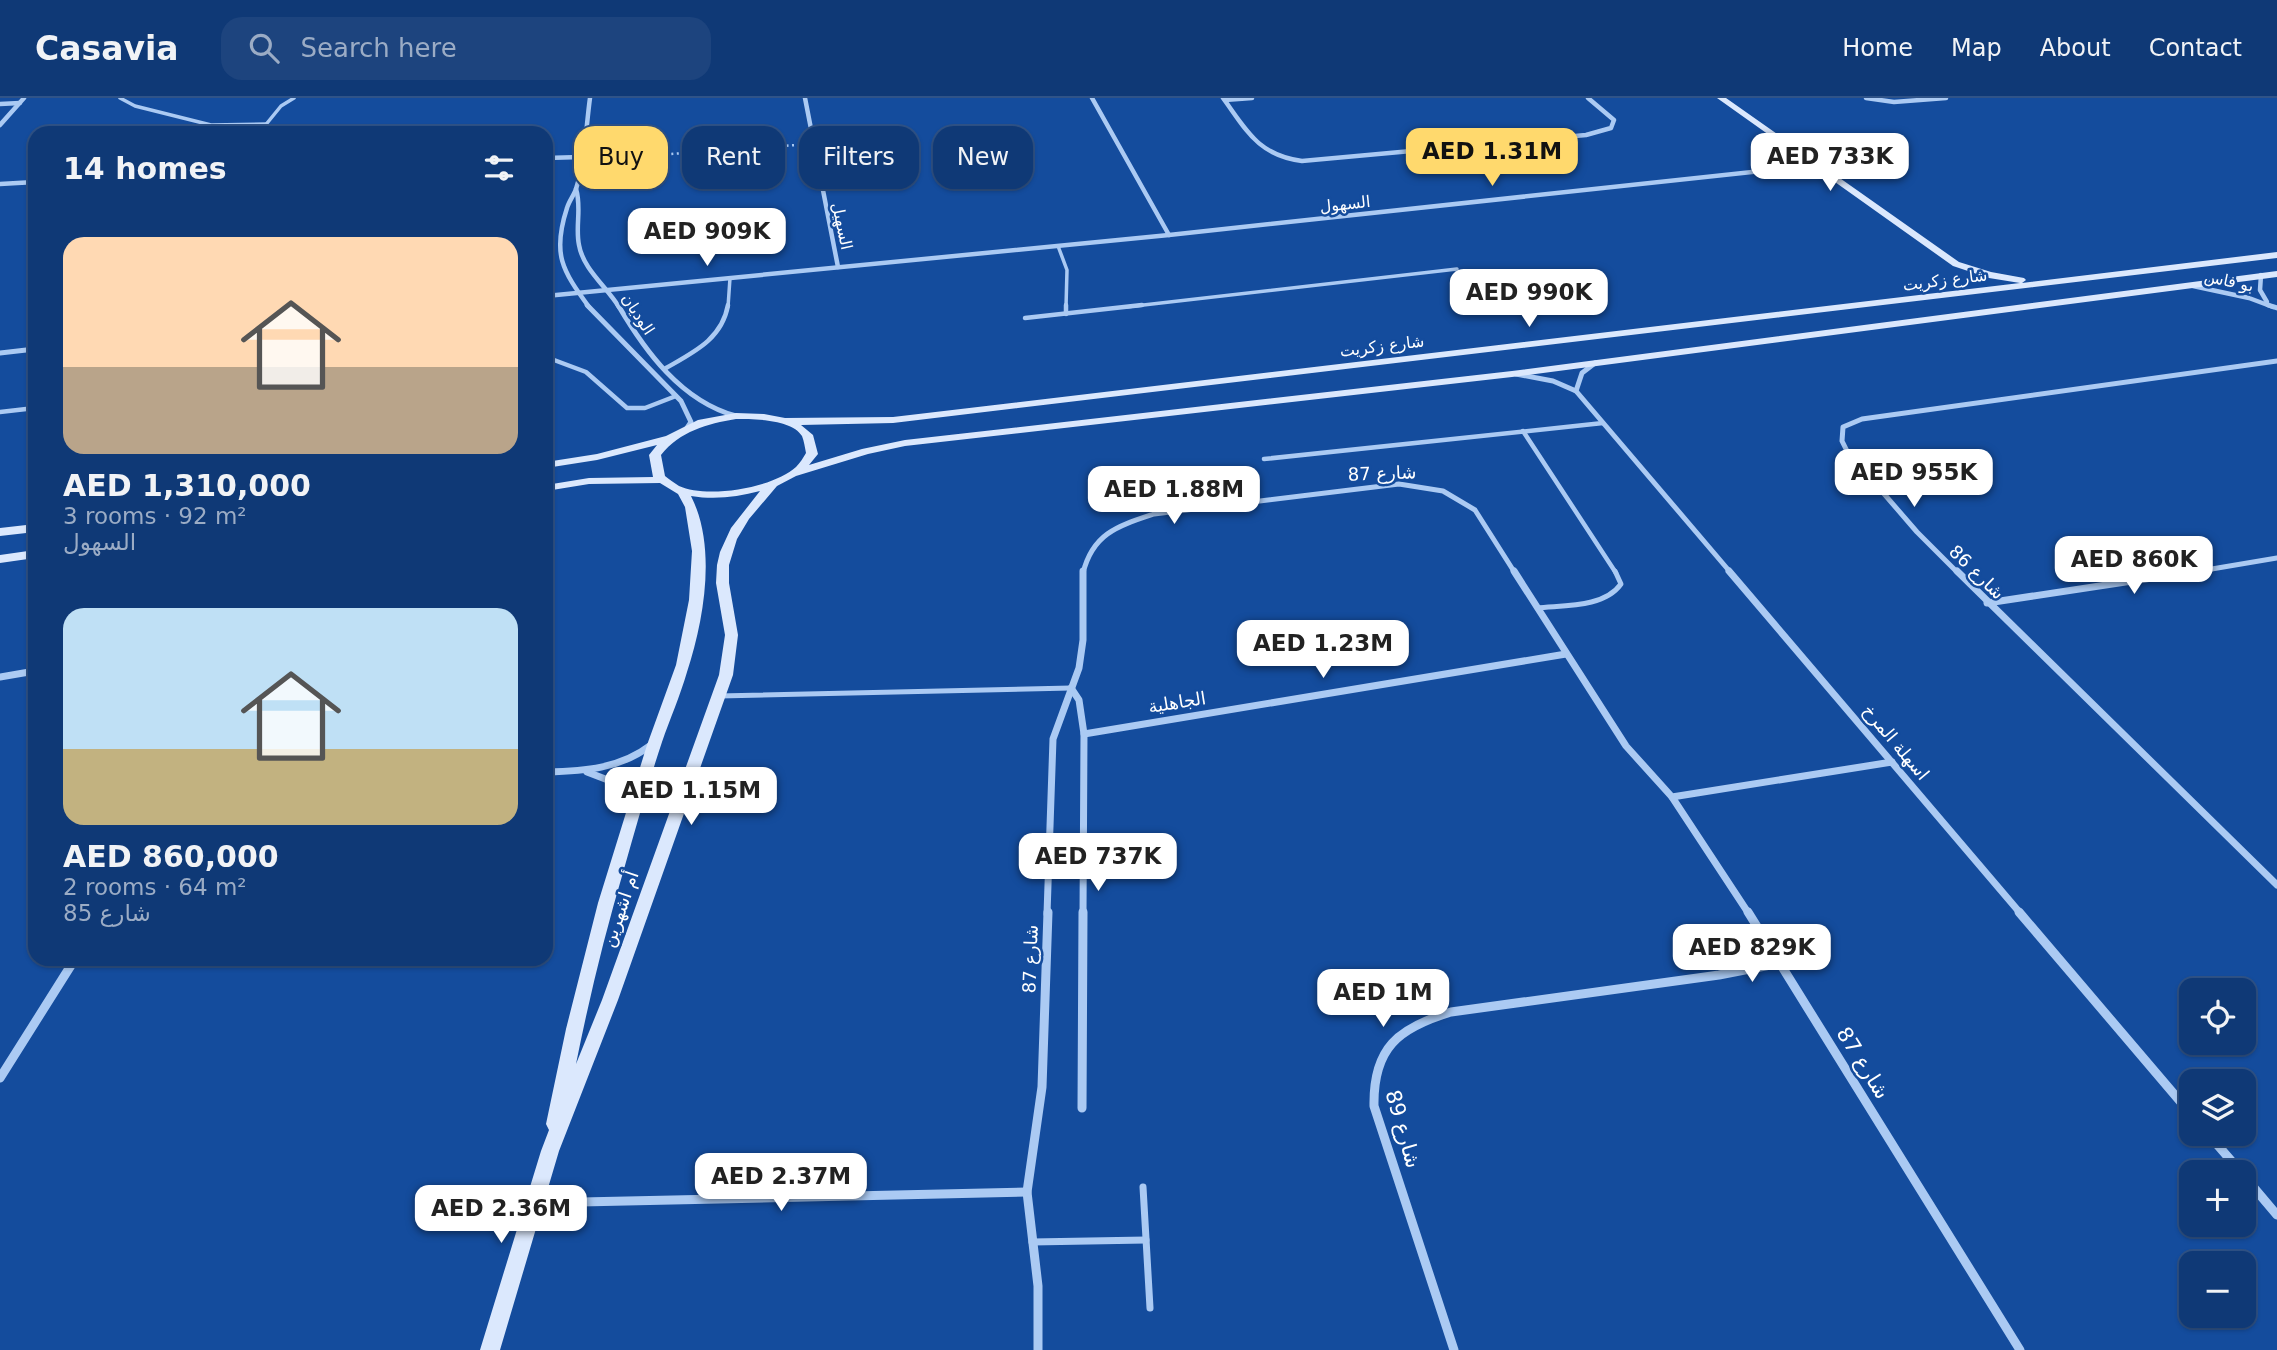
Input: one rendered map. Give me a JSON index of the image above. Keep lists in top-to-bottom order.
{
  "streets": {
    "street": [
      "السهول",
      "السهيل",
      "شارع زكريت",
      "بو فاس",
      "الوديان",
      "شارع 87",
      "شارع 86",
      "الجاهلية",
      "اسهلة المرخ",
      "أم اشهرين",
      "شارع 89"
    ]
  },
  "crossings": [
    ["السهول", "السهيل"],
    ["السهيل", "الوديان"],
    ["شارع زكريت", "الوديان"],
    ["شارع 87", "الجاهلية"],
    ["شارع 87", "شارع 89"]
  ],
  "page": {
    "header": "Casavia",
    "search": "Search here",
    "nav": [
      "Home",
      "Map",
      "About",
      "Contact"
    ],
    "chip": [
      "Buy",
      "Rent",
      "Filters",
      "New"
    ],
    "heading": "14 homes",
    "price": [
      "AED 1.31M",
      "AED 733K",
      "AED 909K",
      "AED 990K",
      "AED 955K",
      "AED 1.88M",
      "AED 860K",
      "AED 1.23M",
      "AED 1.15M",
      "AED 737K",
      "AED 829K",
      "AED 1M",
      "AED 2.37M",
      "AED 2.36M"
    ],
    "list": [
      {
        "name": "AED 1,310,000",
        "note": "3 rooms · 92 m² · السهول"
      },
      {
        "name": "AED 860,000",
        "note": "2 rooms · 64 m² · شارع 85"
      }
    ],
    "map_buttons": ["+", "−"]
  }
}
